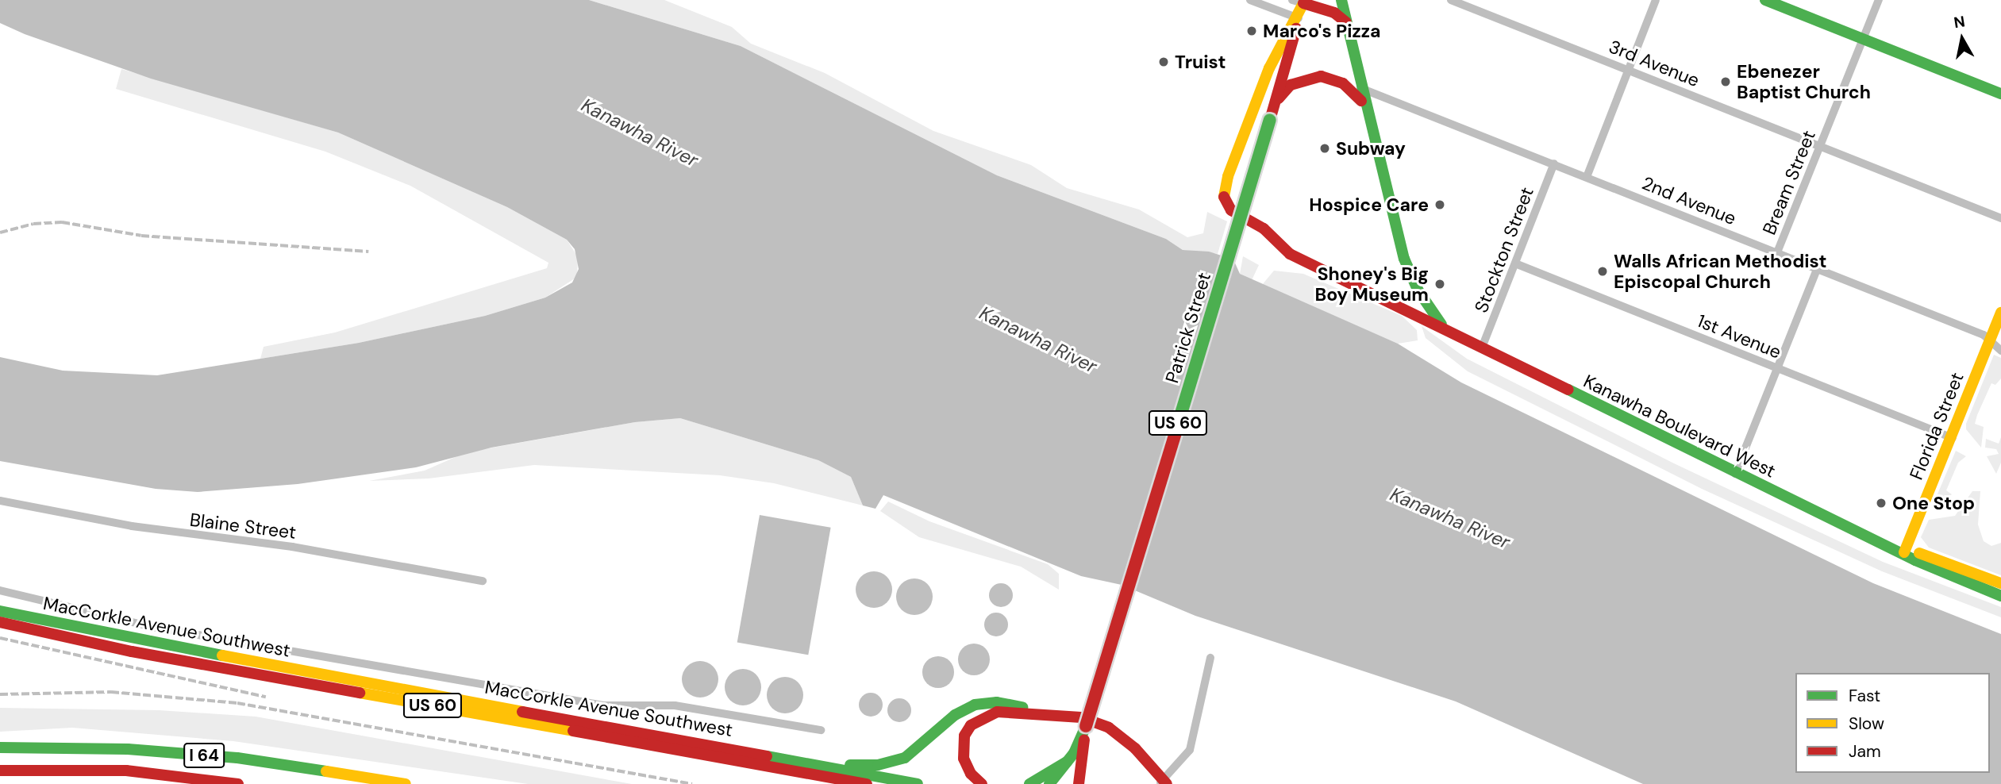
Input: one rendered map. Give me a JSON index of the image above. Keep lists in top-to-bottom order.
{
  "streets": {
    "main road": [
      "Patrick Street",
      "US 60",
      "Kanawha Boulevard West",
      "Florida Street",
      "MacCorkle Avenue Southwest",
      "I 64"
    ],
    "street": [
      "3rd Avenue",
      "Bream Street",
      "2nd Avenue",
      "Stockton Street",
      "1st Avenue",
      "Blaine Street"
    ]
  },
  "crossings": [
    ["3rd Avenue", "Bream Street"],
    ["Bream Street", "2nd Avenue"],
    ["2nd Avenue", "Stockton Street"],
    ["2nd Avenue", "Kanawha Boulevard West"],
    ["2nd Avenue", "Florida Street"],
    ["Stockton Street", "1st Avenue"],
    ["Stockton Street", "Kanawha Boulevard West"],
    ["Patrick Street", "Kanawha Boulevard West"],
    ["1st Avenue", "Florida Street"],
    ["Kanawha Boulevard West", "Florida Street"]
  ],
  "water": ["Kanawha River"],
  "places": [
    "Marco's Pizza",
    "Truist",
    "Ebenezer Baptist Church",
    "Subway",
    "Hospice Care",
    "Walls African Methodist Episcopal Church",
    "Shoney's Big Boy Museum",
    "One Stop"
  ],
  "legend": ["Fast", "Slow", "Jam"],
  "north": "top"
}
